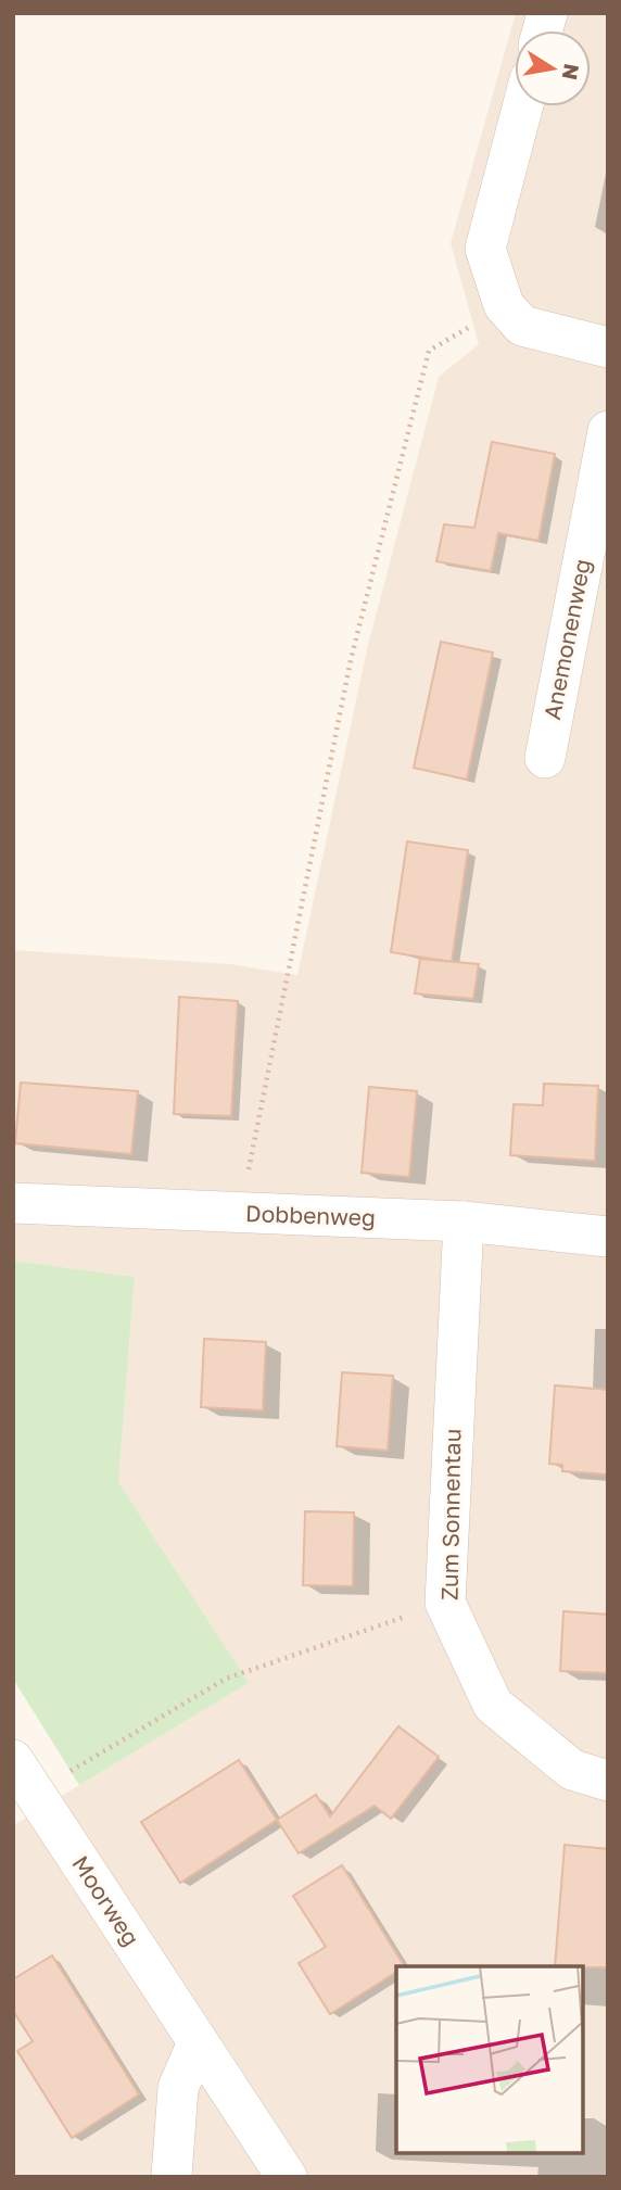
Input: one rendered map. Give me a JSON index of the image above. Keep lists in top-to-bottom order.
{
  "streets": {
    "street": [
      "Anemonenweg",
      "Dobbenweg",
      "Zum Sonnentau",
      "Moorweg"
    ]
  },
  "crossings": [
    ["Dobbenweg", "Zum Sonnentau"]
  ],
  "north": "right"
}
